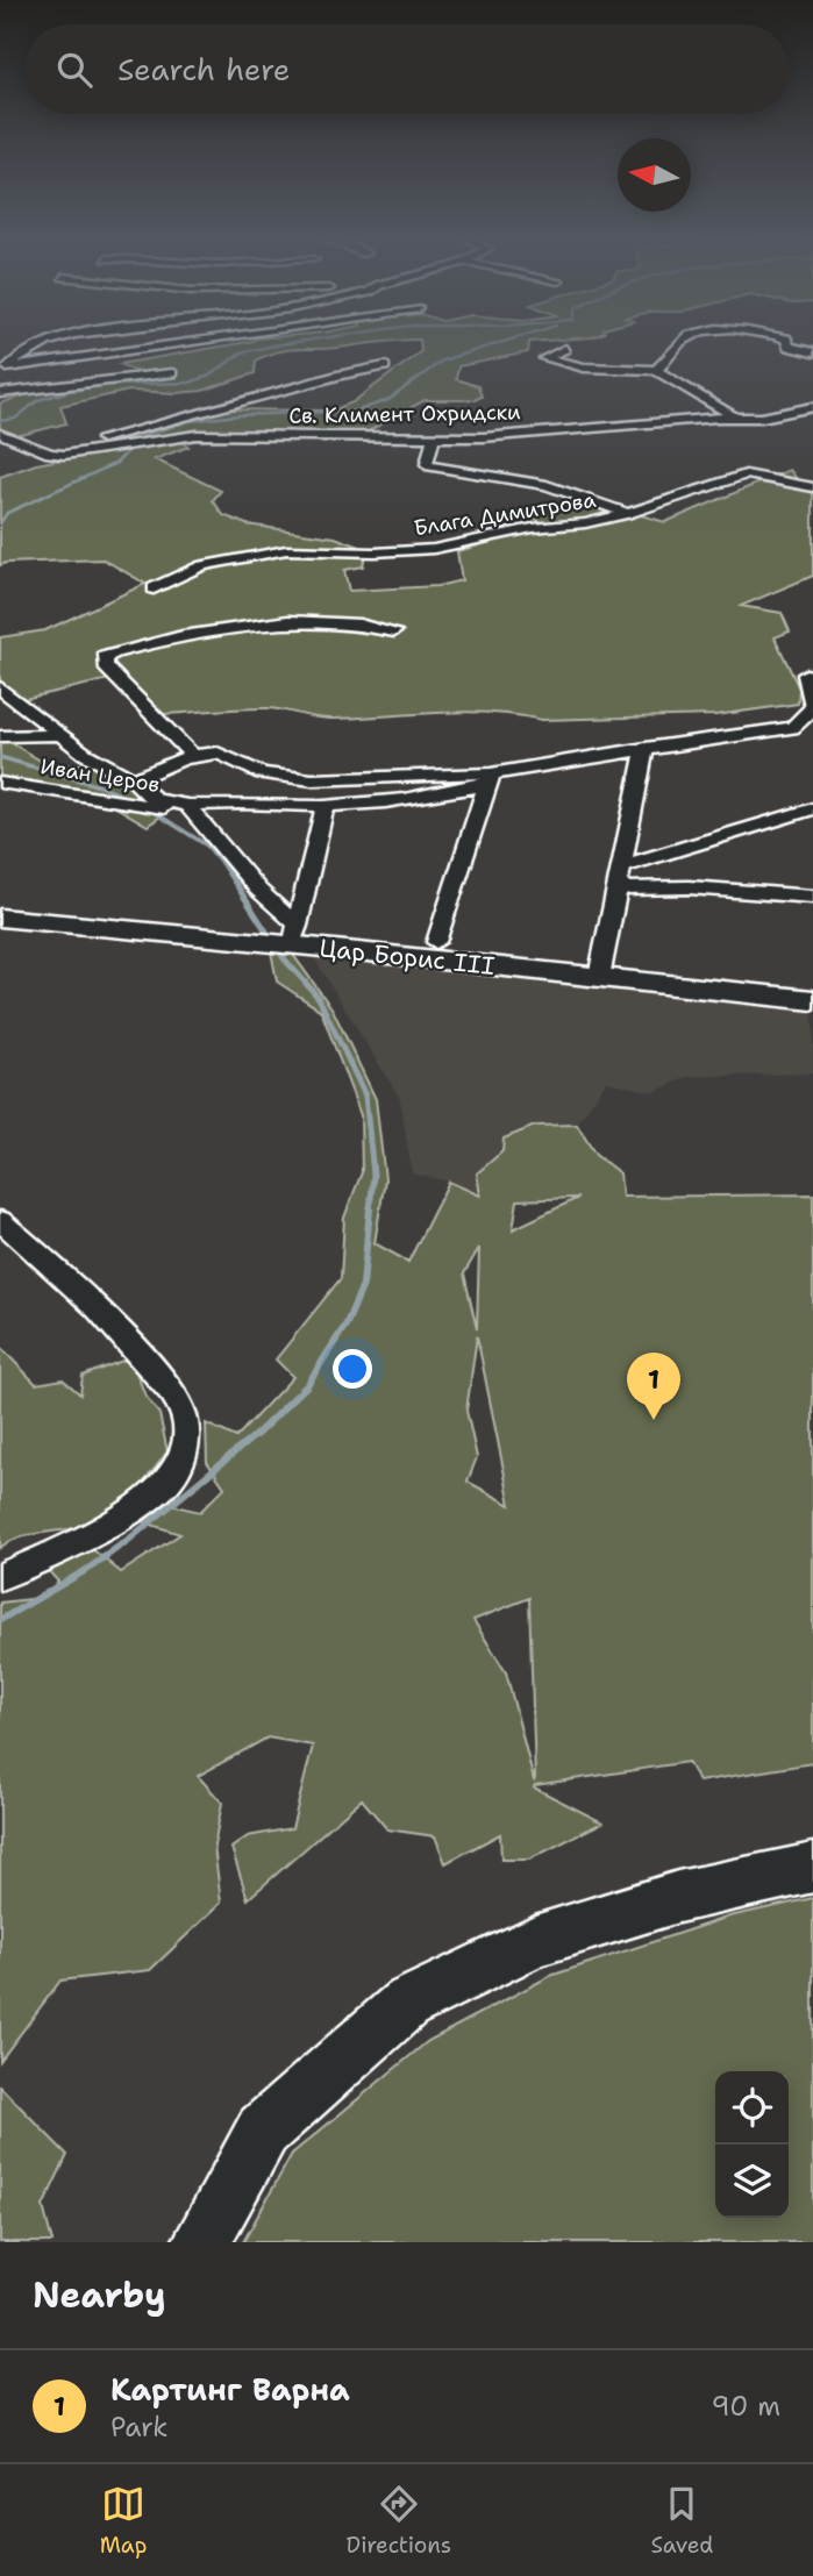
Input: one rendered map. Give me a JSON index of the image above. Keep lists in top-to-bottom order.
{
  "streets": {
    "street": [
      "Св. Климент Охридски",
      "Блага Димитрова",
      "Иван Церов",
      "Цар Борис III"
    ]
  },
  "north": "left",
  "page": {
    "search": "Search here",
    "pins": "1",
    "heading": "Nearby",
    "list": [
      {
        "mark": "1",
        "name": "Картинг Варна",
        "note": "Park",
        "value": "90 m"
      }
    ],
    "nav": ["Map", "Directions", "Saved"]
  }
}
